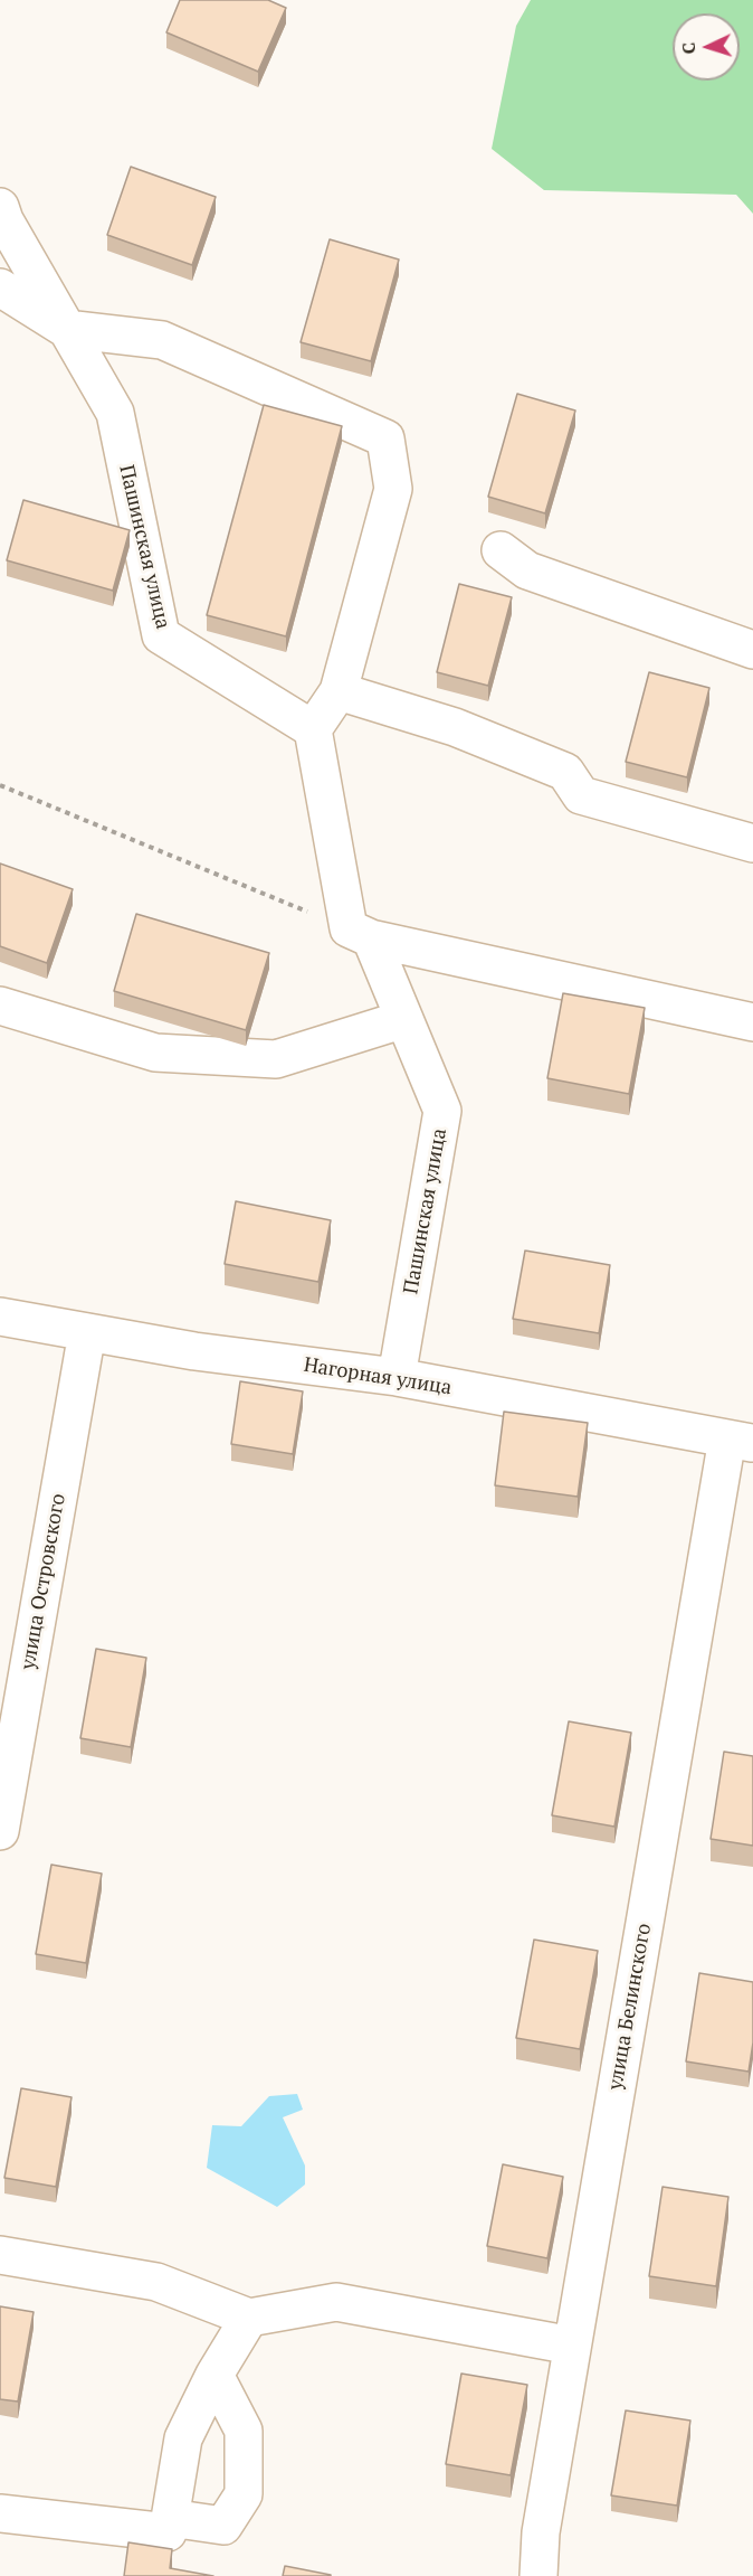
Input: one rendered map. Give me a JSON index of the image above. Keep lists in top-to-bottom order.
{
  "streets": {
    "street": [
      "Пашинская улица",
      "Нагорная улица",
      "улица Островского",
      "улица Белинского"
    ]
  },
  "crossings": [
    ["Пашинская улица", "Нагорная улица"],
    ["Нагорная улица", "улица Островского"],
    ["Нагорная улица", "улица Белинского"]
  ],
  "north": "left"
}
